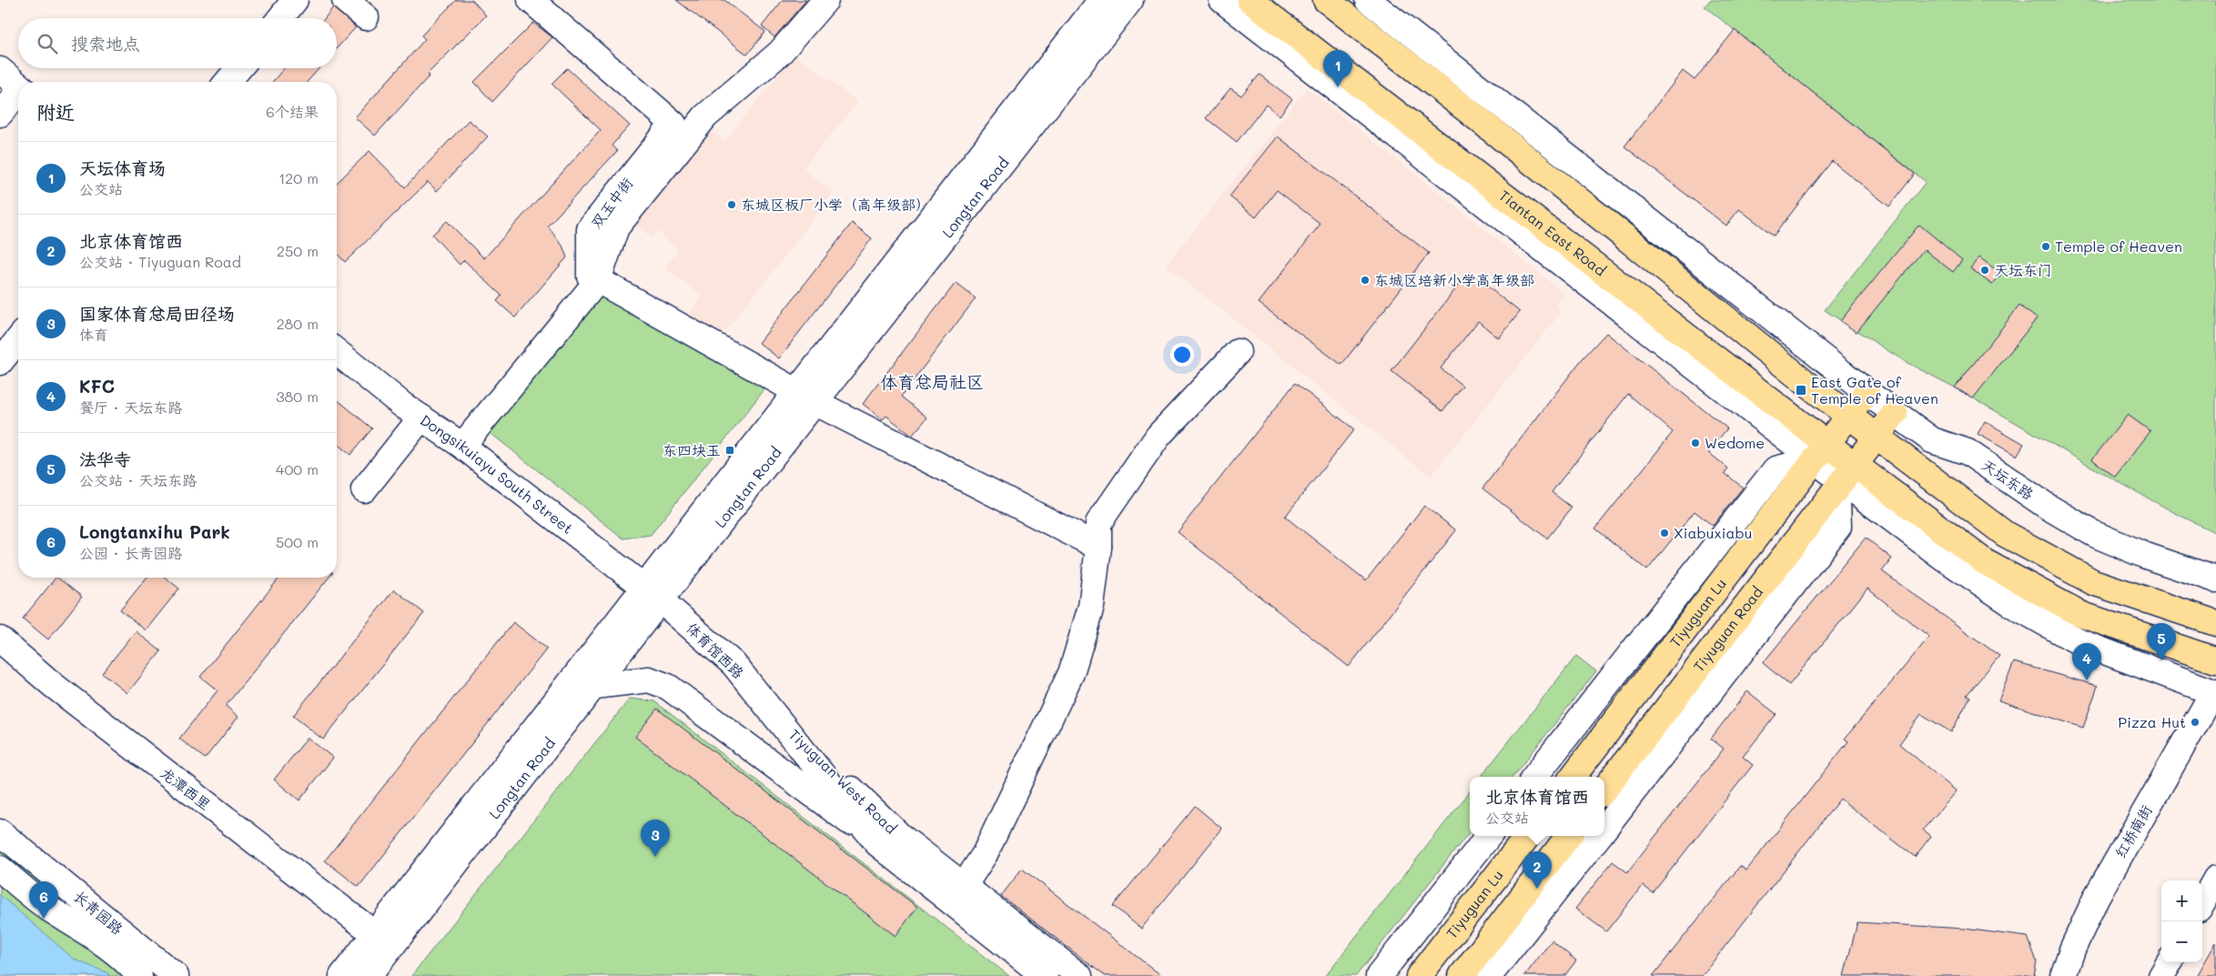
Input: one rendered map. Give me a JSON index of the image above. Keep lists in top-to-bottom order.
{
  "streets": {
    "main road": ["Tiantan East Road", "Tiyuguan Lu", "Tiyuguan Road"],
    "street": [
      "Longtan Road",
      "双玉中街",
      "Dongsikuiayu South Street",
      "天坛东路",
      "体育馆西路",
      "Tiyuguan West Road",
      "龙潭西里",
      "红桥南街",
      "长青园路"
    ]
  },
  "crossings": [
    ["Longtan Road", "Dongsikuiayu South Street"],
    ["Longtan Road", "体育馆西路"],
    ["Longtan Road", "龙潭西里"],
    ["Tiantan East Road", "Tiyuguan Lu"],
    ["Tiantan East Road", "Tiyuguan Road"],
    ["Dongsikuiayu South Street", "体育馆西路"],
    ["天坛东路", "Tiyuguan Road"],
    ["体育馆西路", "Tiyuguan West Road"]
  ],
  "districts": ["体育总局社区"],
  "places": {
    "other": [
      "东城区板厂小学（高年级部）",
      "Temple of Heaven",
      "天坛东门",
      "东城区培新小学高年级部",
      "Wedome",
      "Xiabuxiabu",
      "Pizza Hut"
    ],
    "transit": ["East Gate of Temple of Heaven", "东四块玉"]
  },
  "page": {
    "search": "搜索地点",
    "pins": [
      "1",
      "5",
      "4",
      "3",
      "2",
      "6"
    ],
    "heading": ["附近", "6个结果"],
    "list": [
      {
        "mark": "1",
        "name": "天坛体育场",
        "note": "公交站",
        "value": "120 m"
      },
      {
        "mark": "2",
        "name": "北京体育馆西",
        "note": "公交站 · Tiyuguan Road",
        "value": "250 m"
      },
      {
        "mark": "3",
        "name": "国家体育总局田径场",
        "note": "体育",
        "value": "280 m"
      },
      {
        "mark": "4",
        "name": "KFC",
        "note": "餐厅 · 天坛东路",
        "value": "380 m"
      },
      {
        "mark": "5",
        "name": "法华寺",
        "note": "公交站 · 天坛东路",
        "value": "400 m"
      },
      {
        "mark": "6",
        "name": "Longtanxihu Park",
        "note": "公园 · 长青园路",
        "value": "500 m"
      }
    ],
    "popup": ["北京体育馆西", "公交站"],
    "map_buttons": ["+", "−"]
  }
}
